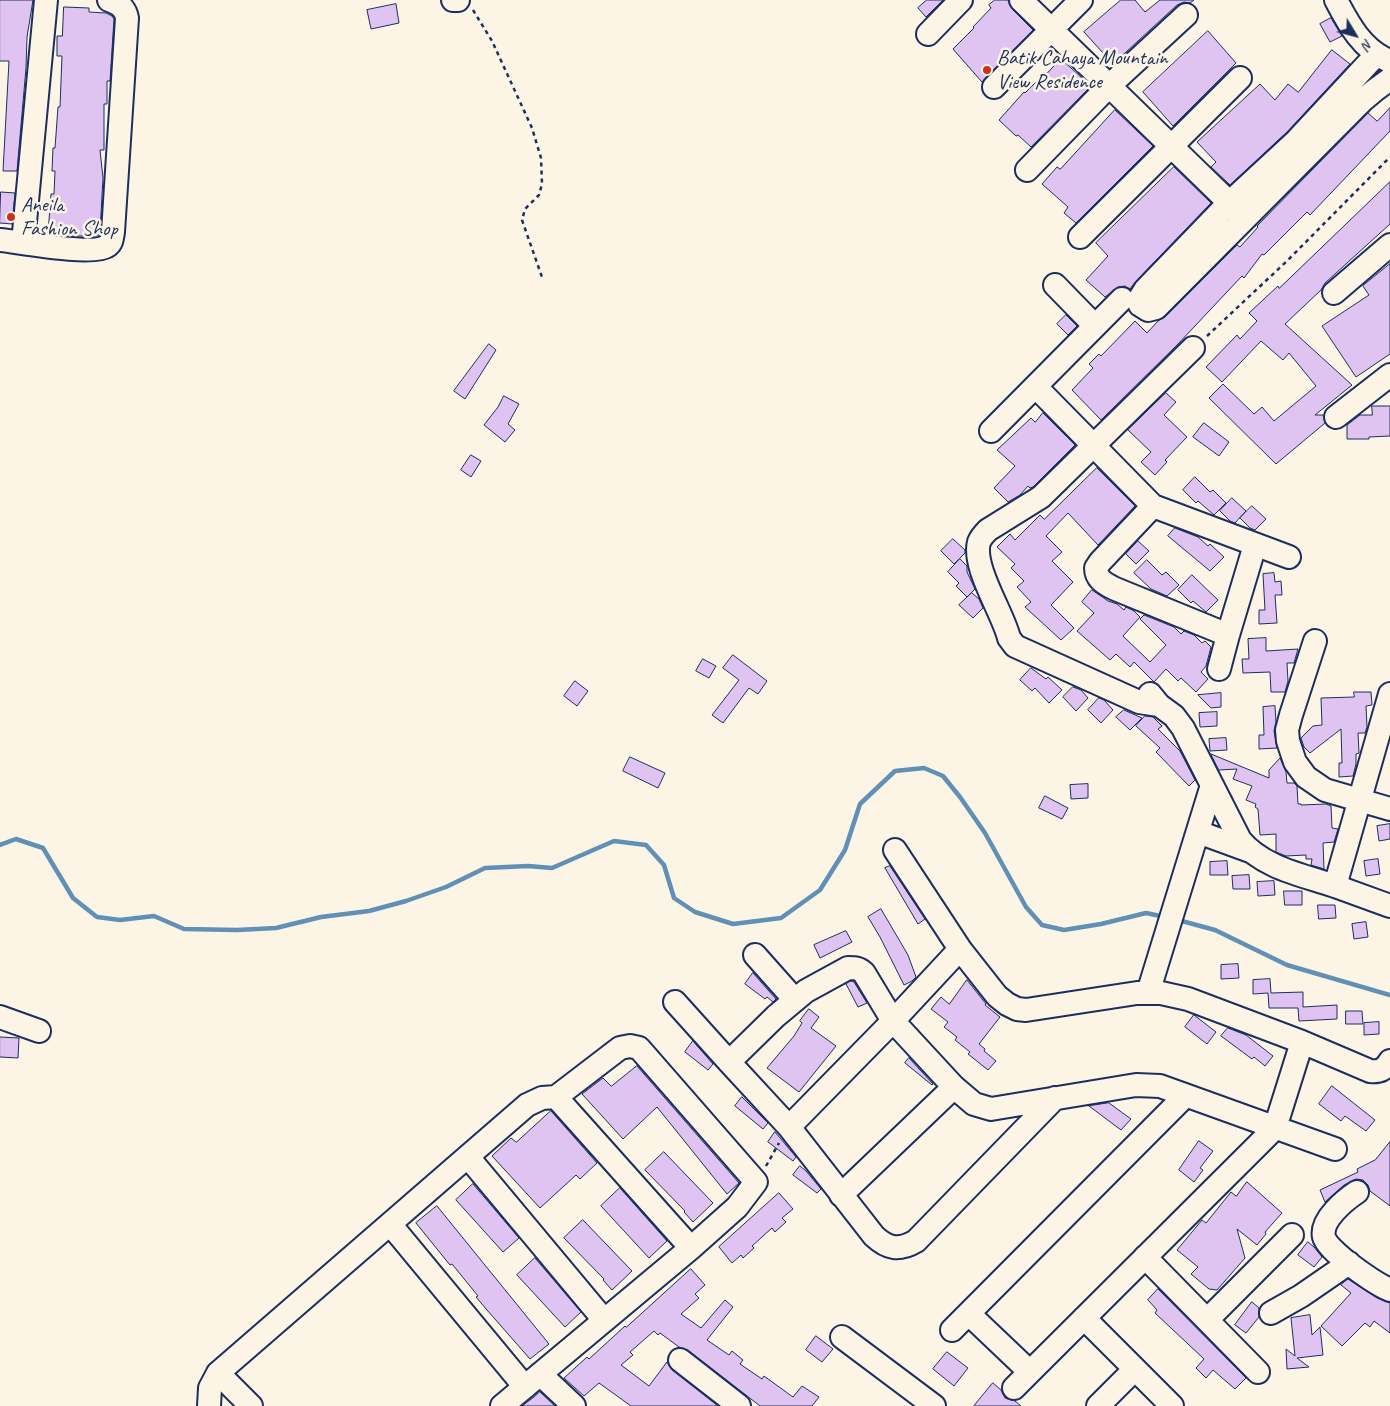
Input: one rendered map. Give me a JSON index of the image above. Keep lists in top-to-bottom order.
{
  "places": ["Batik Cahaya Mountain View Residence", "Aneila Fashion Shop"],
  "north": "bottom right"
}
